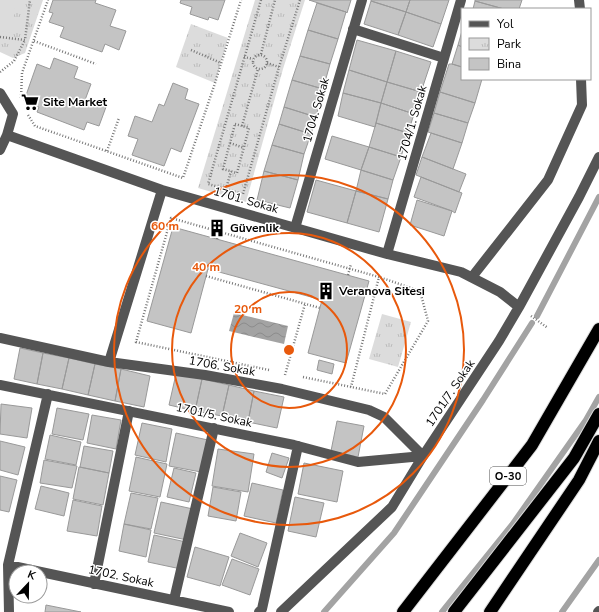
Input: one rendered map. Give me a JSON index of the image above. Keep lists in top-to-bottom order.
{
  "streets": {
    "highway": ["O-30"],
    "street": [
      "1704. Sokak",
      "1704/1. Sokak",
      "1701. Sokak",
      "1706. Sokak",
      "1701/7. Sokak",
      "1701/5. Sokak",
      "1702. Sokak"
    ]
  },
  "crossings": [
    ["1704. Sokak", "1701. Sokak"],
    ["1704/1. Sokak", "1701. Sokak"],
    ["1701. Sokak", "1701/7. Sokak"],
    ["1706. Sokak", "1701/7. Sokak"],
    ["1706. Sokak", "1701/5. Sokak"],
    ["1701/7. Sokak", "1701/5. Sokak"]
  ],
  "places": {
    "supermarket": ["Site Market"],
    "building": ["Güvenlik", "Veranova Sitesi"]
  },
  "legend": ["Yol", "Park", "Bina"],
  "north": "top",
  "rings": ["60 m", "40 m", "20 m"]
}
